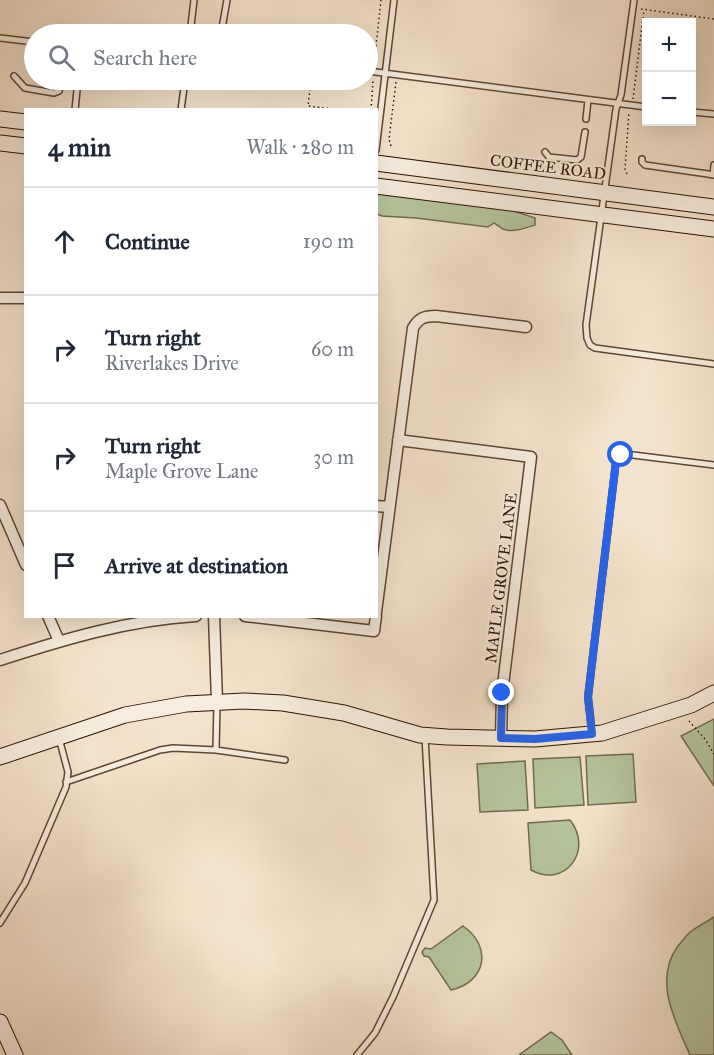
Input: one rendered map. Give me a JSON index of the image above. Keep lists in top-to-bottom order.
{
  "streets": {
    "main road": ["COFFEE ROAD"],
    "street": ["MAPLE GROVE LANE"]
  },
  "page": {
    "map_buttons": ["+", "−"],
    "search": "Search here",
    "heading": ["4 min", "Walk · 280 m"],
    "list": [
      ["Continue", "190 m"],
      ["Turn right", "Riverlakes Drive", "60 m"],
      ["Turn right", "Maple Grove Lane", "30 m"],
      "Arrive at destination"
    ]
  }
}
